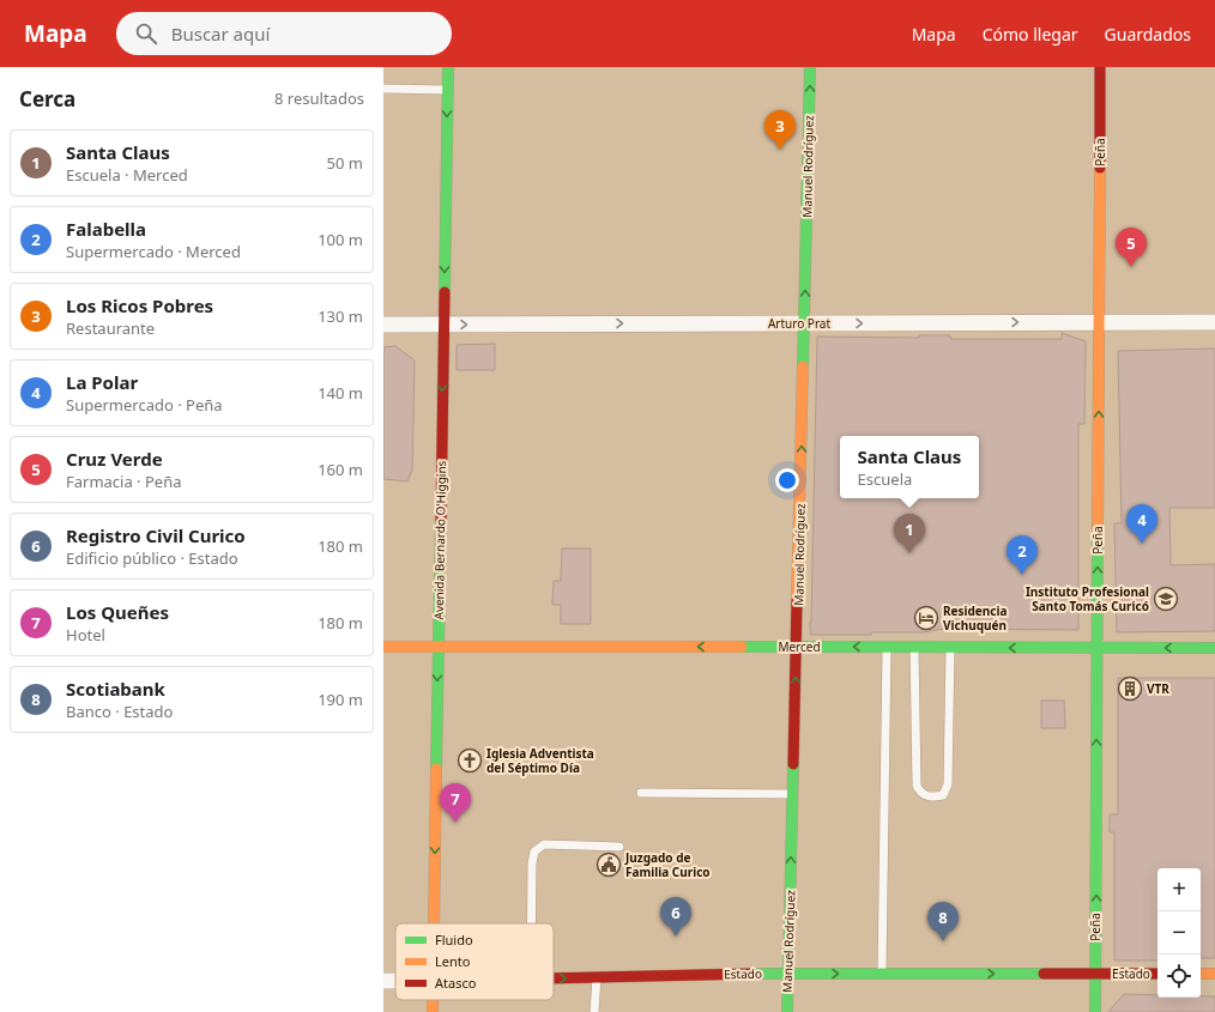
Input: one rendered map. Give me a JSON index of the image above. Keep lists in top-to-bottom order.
{
  "streets": {
    "street": [
      "Peña",
      "Manuel Rodríguez",
      "Arturo Prat",
      "Avenida Bernardo O'Higgins",
      "Merced",
      "Estado"
    ]
  },
  "crossings": [
    ["Peña", "Arturo Prat"],
    ["Peña", "Merced"],
    ["Peña", "Estado"],
    ["Manuel Rodríguez", "Arturo Prat"],
    ["Manuel Rodríguez", "Merced"],
    ["Manuel Rodríguez", "Estado"],
    ["Arturo Prat", "Avenida Bernardo O'Higgins"],
    ["Avenida Bernardo O'Higgins", "Merced"]
  ],
  "one_way": [
    "Peña",
    "Manuel Rodríguez",
    "Arturo Prat",
    "Avenida Bernardo O'Higgins",
    "Merced",
    "Estado"
  ],
  "places": {
    "school or university": ["Instituto Profesional Santo Tomás Curicó"],
    "hotel": ["Residencia Vichuquén"],
    "building": ["VTR"],
    "church": ["Iglesia Adventista del Séptimo Día"],
    "public building": ["Juzgado de Familia Curico"]
  },
  "legend": ["Fluido", "Lento", "Atasco"],
  "page": {
    "header": "Mapa",
    "search": "Buscar aquí",
    "nav": ["Mapa", "Cómo llegar", "Guardados"],
    "heading": ["Cerca", "8 resultados"],
    "pins": [
      "3",
      "5",
      "4",
      "1",
      "2",
      "7",
      "6",
      "8"
    ],
    "list": [
      {
        "mark": "1",
        "name": "Santa Claus",
        "note": "Escuela · Merced",
        "value": "50 m"
      },
      {
        "mark": "2",
        "name": "Falabella",
        "note": "Supermercado · Merced",
        "value": "100 m"
      },
      {
        "mark": "3",
        "name": "Los Ricos Pobres",
        "note": "Restaurante",
        "value": "130 m"
      },
      {
        "mark": "4",
        "name": "La Polar",
        "note": "Supermercado · Peña",
        "value": "140 m"
      },
      {
        "mark": "5",
        "name": "Cruz Verde",
        "note": "Farmacia · Peña",
        "value": "160 m"
      },
      {
        "mark": "6",
        "name": "Registro Civil Curico",
        "note": "Edificio público · Estado",
        "value": "180 m"
      },
      {
        "mark": "7",
        "name": "Los Queñes",
        "note": "Hotel",
        "value": "180 m"
      },
      {
        "mark": "8",
        "name": "Scotiabank",
        "note": "Banco · Estado",
        "value": "190 m"
      }
    ],
    "popup": ["Santa Claus", "Escuela"],
    "map_buttons": ["+", "−"]
  }
}
